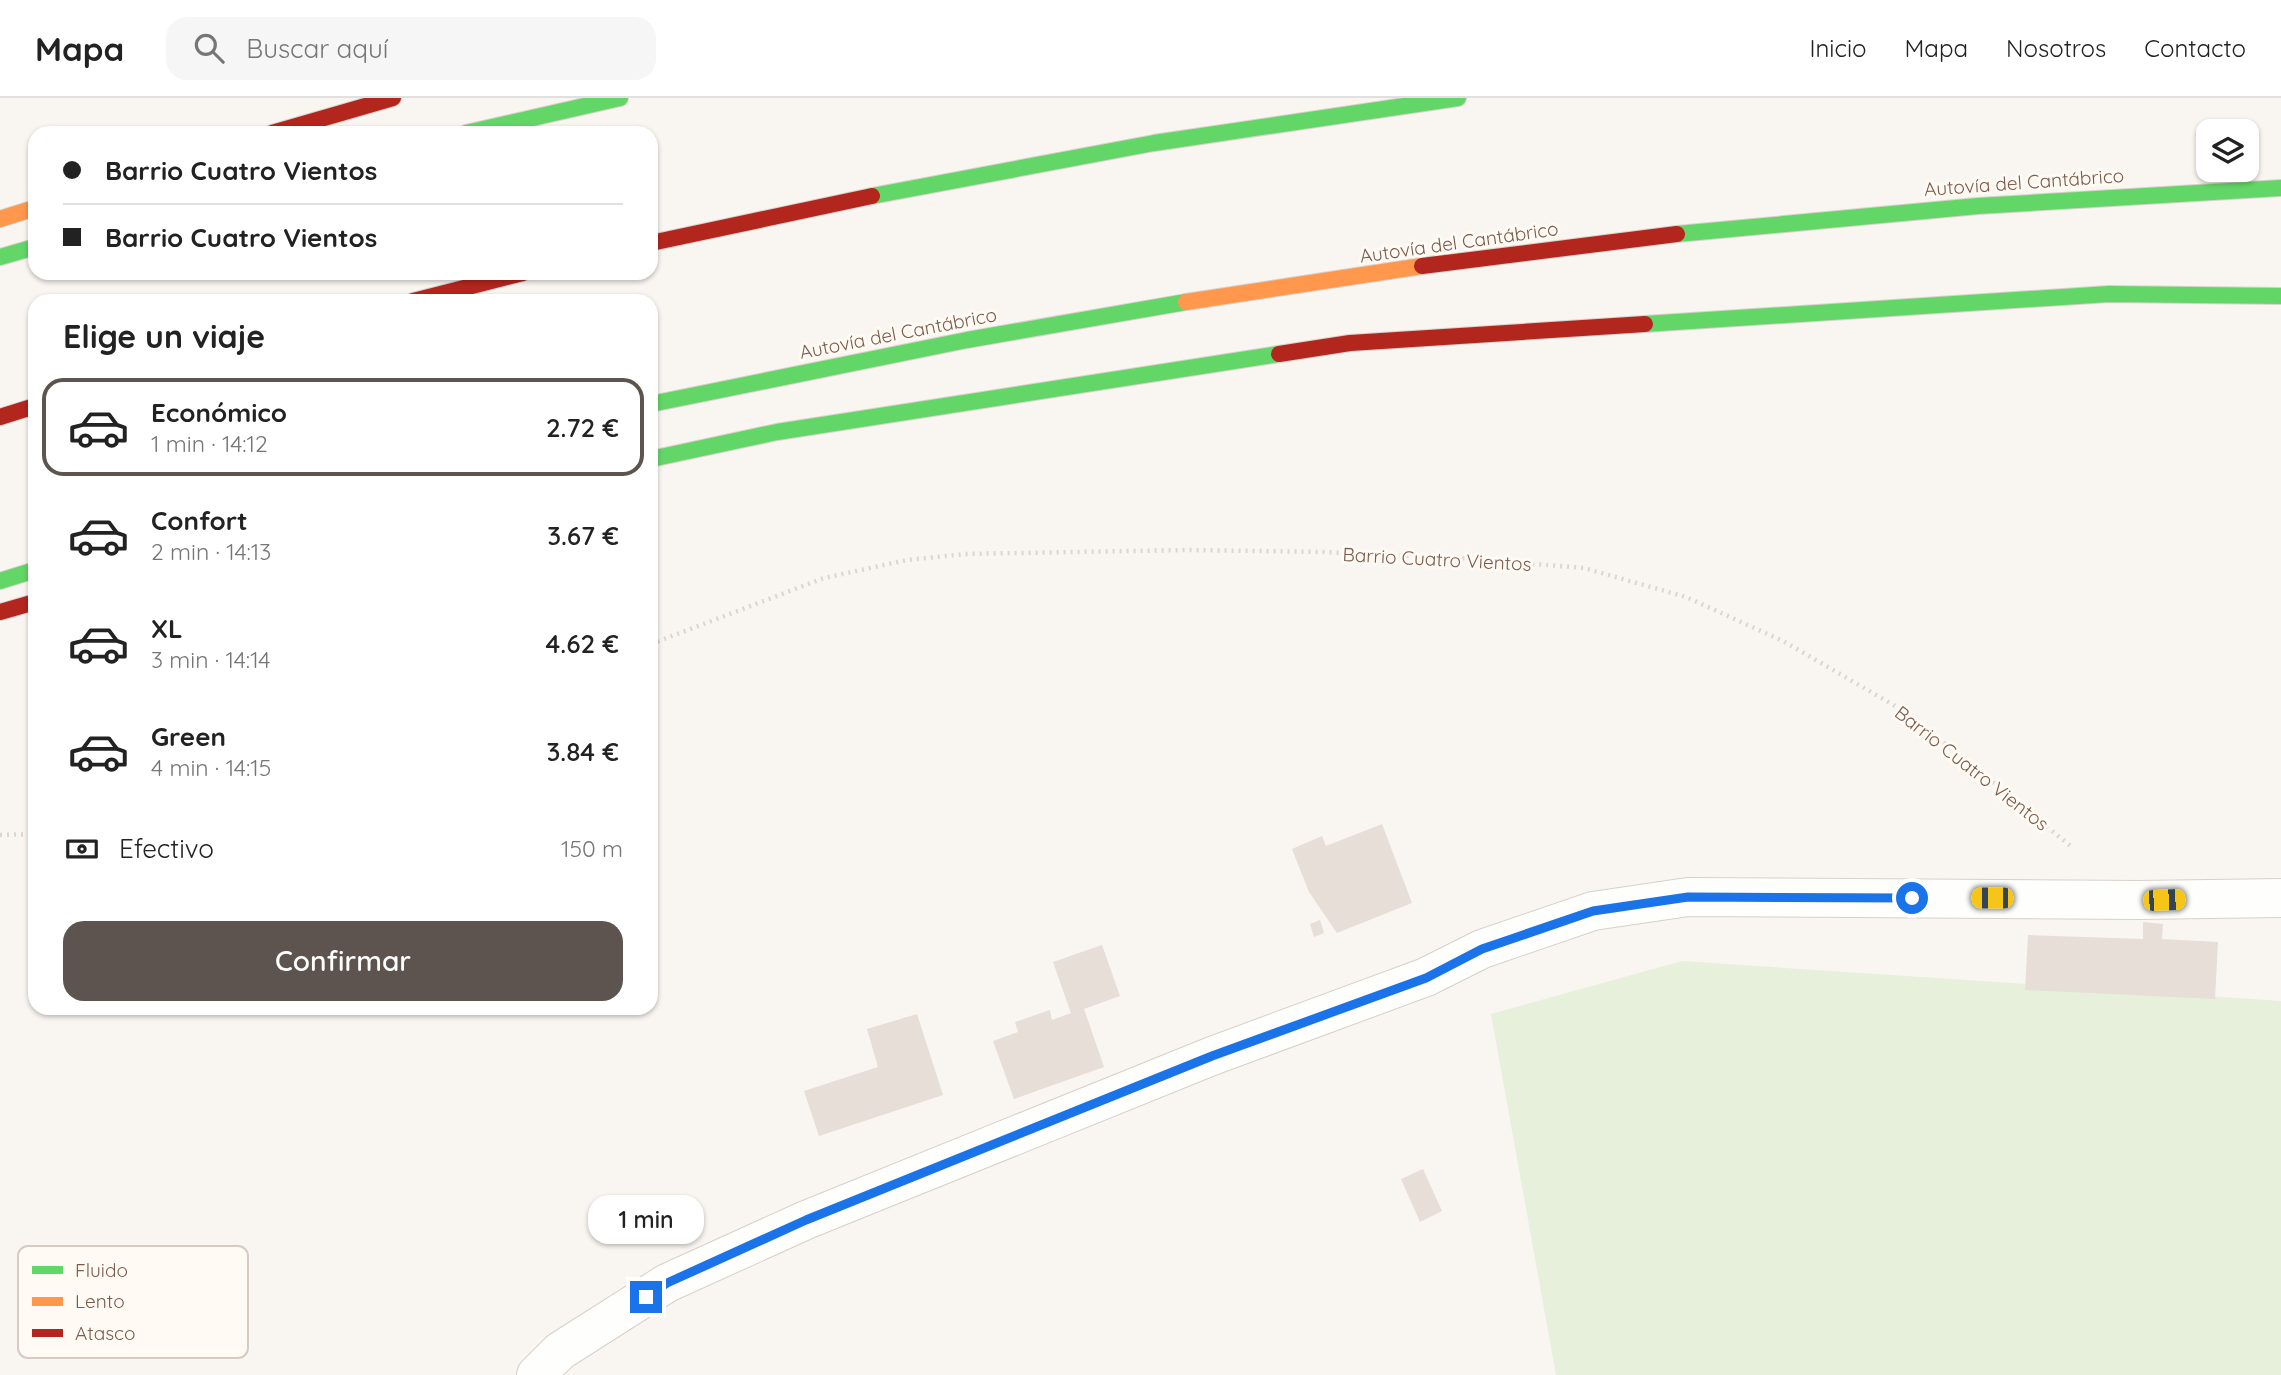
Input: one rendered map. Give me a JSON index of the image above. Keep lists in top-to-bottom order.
{
  "streets": {
    "highway": ["Autovía del Cantábrico"],
    "path": ["Barrio Cuatro Vientos"]
  },
  "legend": ["Fluido", "Lento", "Atasco"],
  "page": {
    "header": "Mapa",
    "search": "Buscar aquí",
    "nav": [
      "Inicio",
      "Mapa",
      "Nosotros",
      "Contacto"
    ],
    "banner": ["Barrio Cuatro Vientos", "Barrio Cuatro Vientos"],
    "heading": "Elige un viaje",
    "list": [
      {
        "name": "Económico",
        "note": "1 min · 14:12",
        "value": "2.72 €"
      },
      {
        "name": "Confort",
        "note": "2 min · 14:13",
        "value": "3.67 €"
      },
      {
        "name": "XL",
        "note": "3 min · 14:14",
        "value": "4.62 €"
      },
      {
        "name": "Green",
        "note": "4 min · 14:15",
        "value": "3.84 €"
      }
    ],
    "pay": ["Efectivo", "150 m"],
    "buttons": "Confirmar",
    "bubble": "1 min"
  }
}
